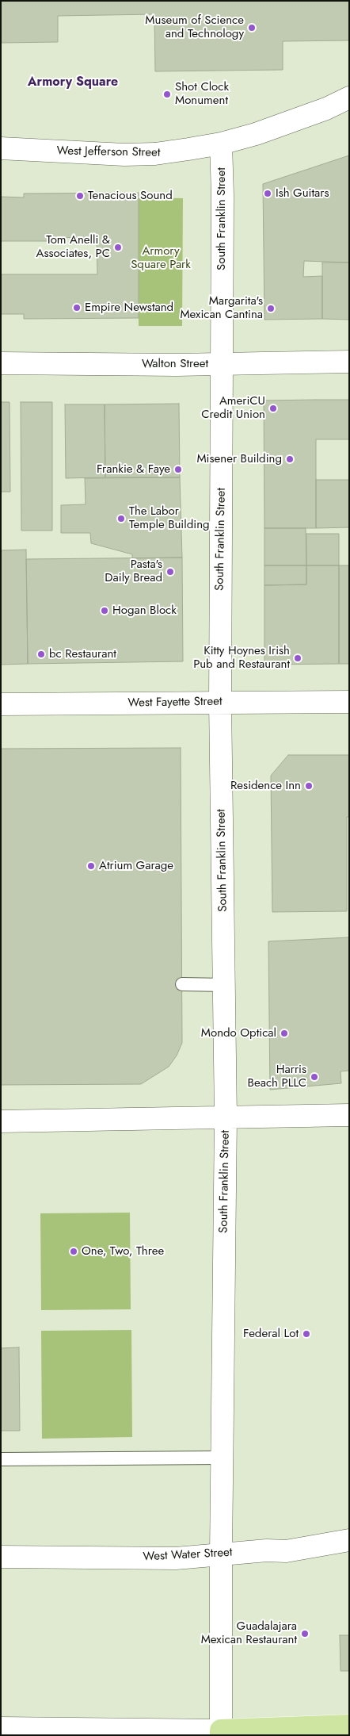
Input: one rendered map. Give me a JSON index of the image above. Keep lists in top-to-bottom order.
{
  "streets": {
    "street": [
      "West Jefferson Street",
      "South Franklin Street",
      "Walton Street",
      "West Fayette Street",
      "West Water Street"
    ]
  },
  "crossings": [
    ["West Jefferson Street", "South Franklin Street"],
    ["South Franklin Street", "Walton Street"],
    ["South Franklin Street", "West Fayette Street"],
    ["South Franklin Street", "West Water Street"]
  ],
  "districts": ["Armory Square"],
  "parks": ["Armory Square Park"],
  "places": [
    "Museum of Science and Technology",
    "Shot Clock Monument",
    "Ish Guitars",
    "Tenacious Sound",
    "Tom Anelli & Associates, PC",
    "Empire Newstand",
    "Margarita's Mexican Cantina",
    "AmeriCU Credit Union",
    "Misener Building",
    "Frankie & Faye",
    "The Labor Temple Building",
    "Pasta's Daily Bread",
    "Hogan Block",
    "bc Restaurant",
    "Kitty Hoynes Irish Pub and Restaurant",
    "Residence Inn",
    "Atrium Garage",
    "Mondo Optical",
    "Harris Beach PLLC",
    "One, Two, Three",
    "Federal Lot",
    "Guadalajara Mexican Restaurant"
  ]
}
